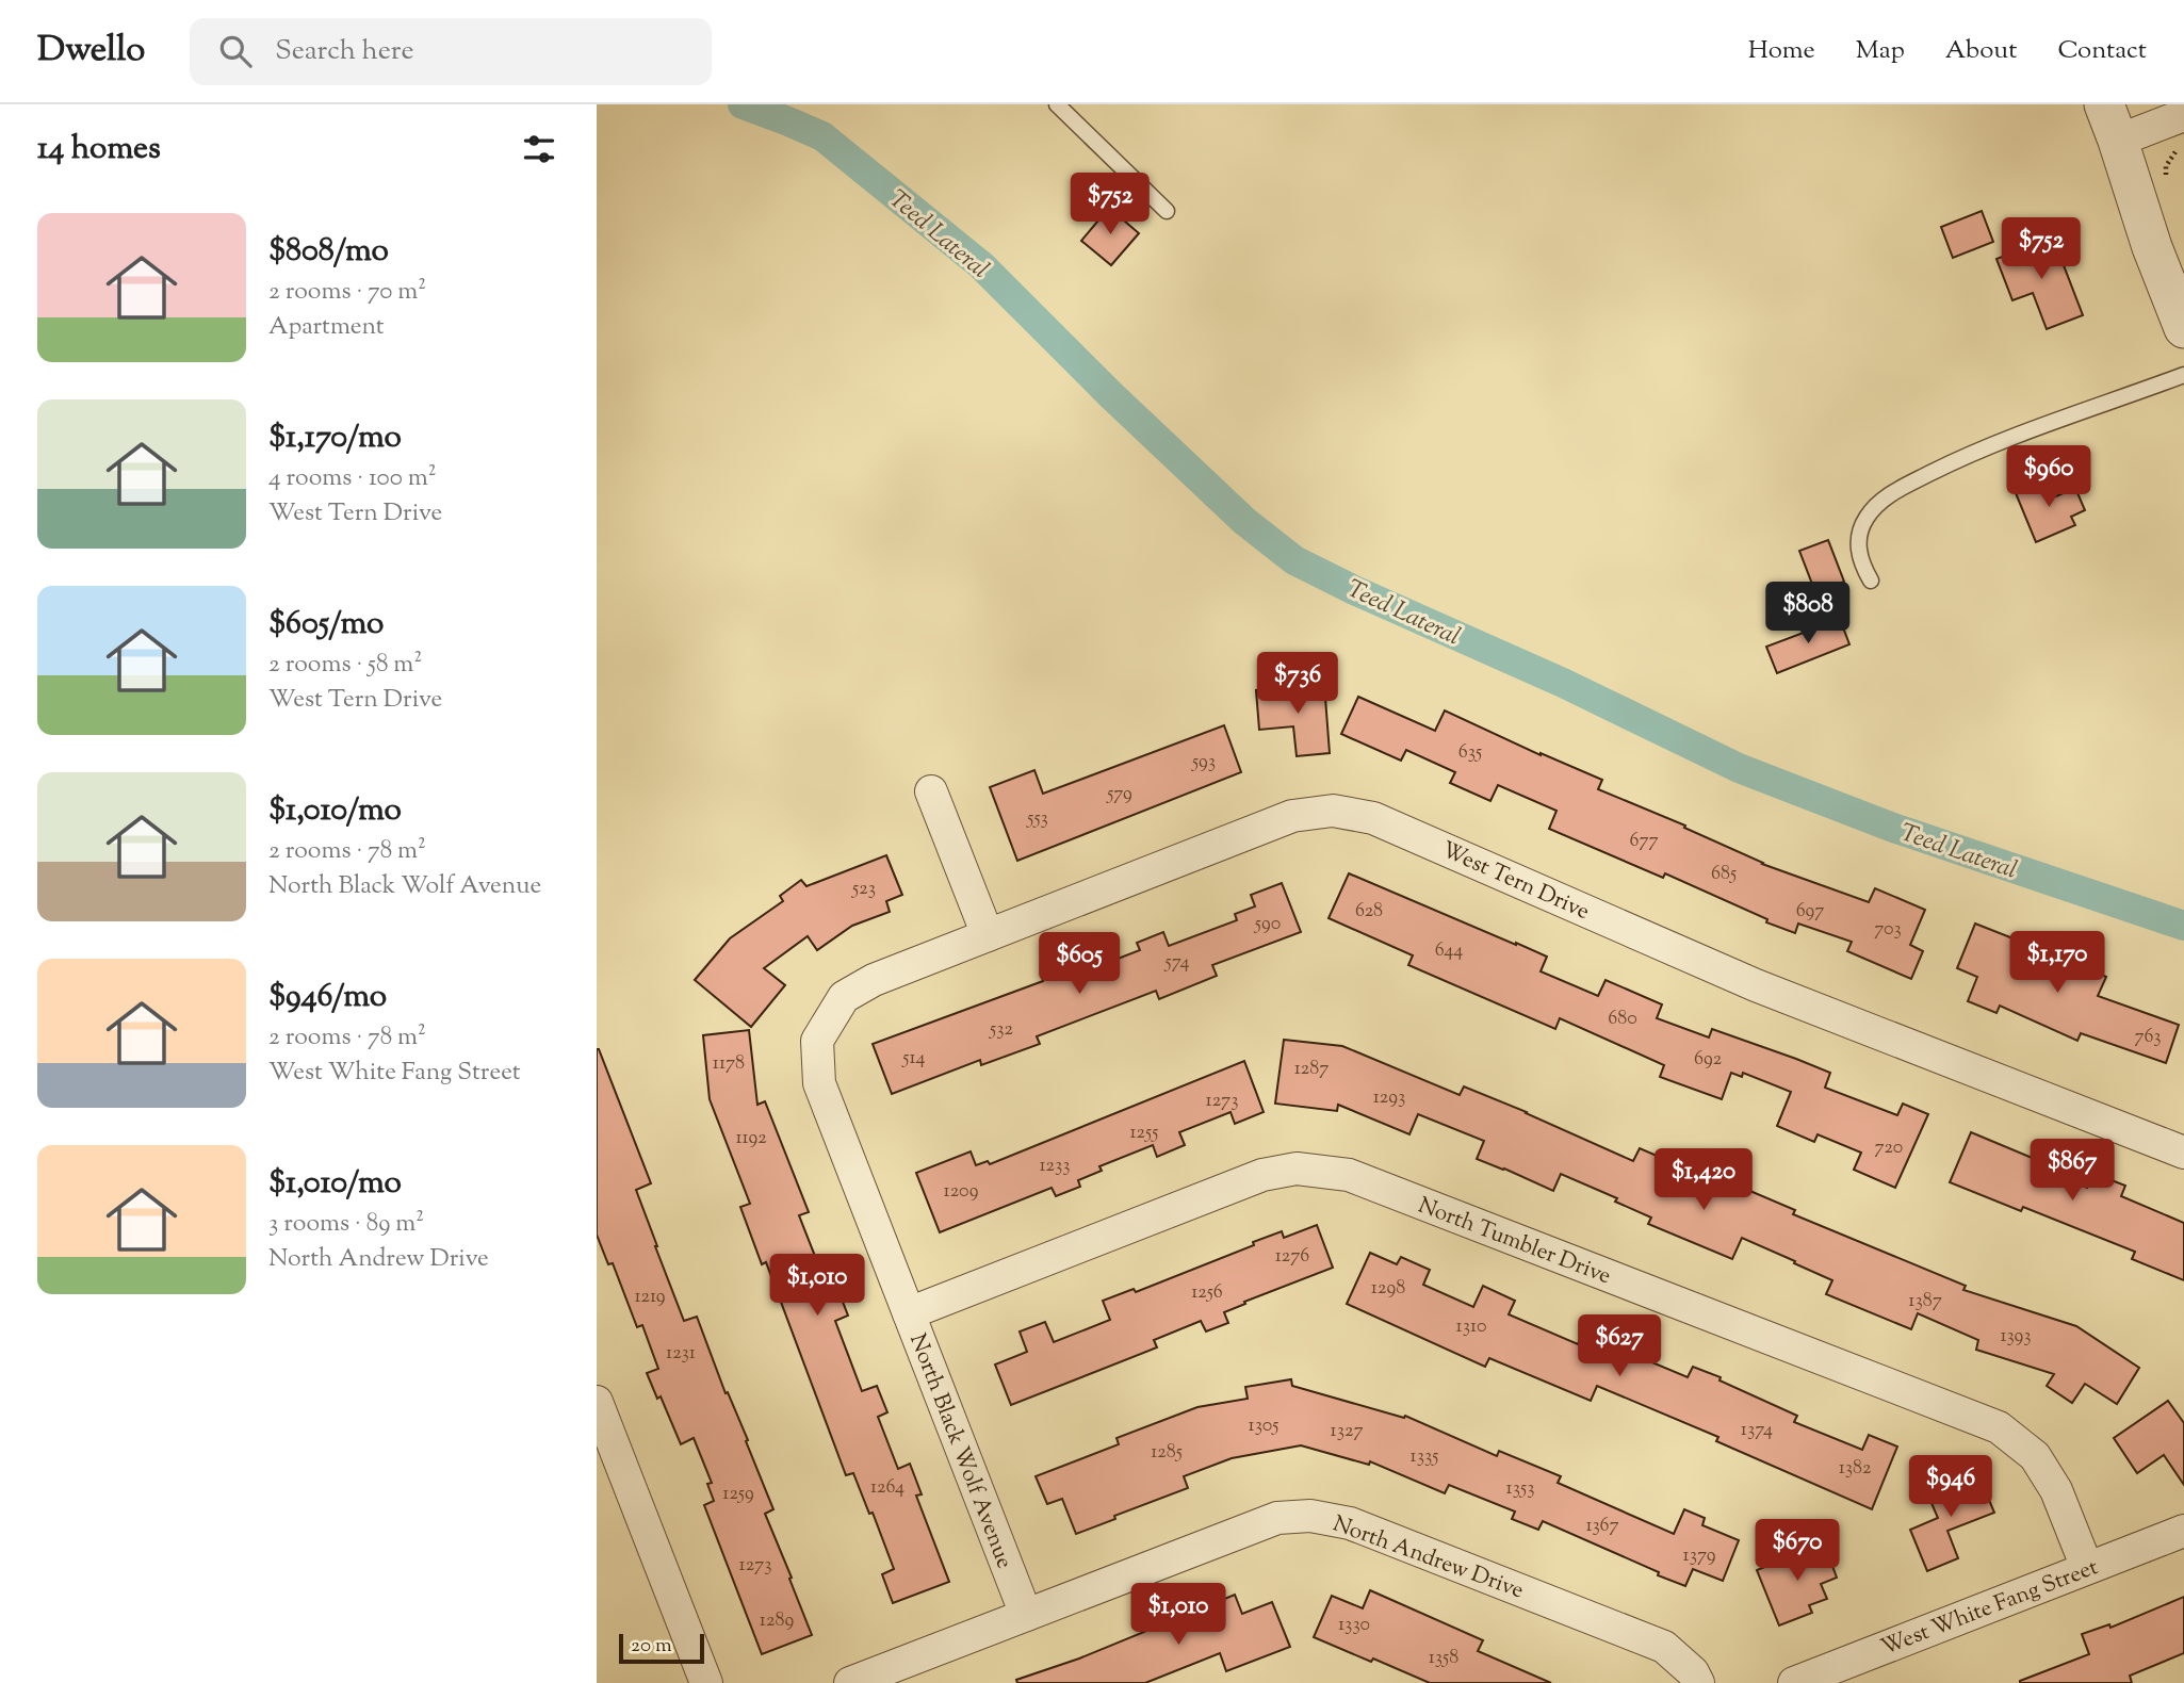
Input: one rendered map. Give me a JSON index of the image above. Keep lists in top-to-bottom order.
{
  "streets": {
    "street": [
      "West Tern Drive",
      "North Tumbler Drive",
      "North Black Wolf Avenue",
      "North Andrew Drive",
      "West White Fang Street"
    ]
  },
  "crossings": [
    ["West Tern Drive", "North Black Wolf Avenue"],
    ["North Tumbler Drive", "North Black Wolf Avenue"],
    ["North Tumbler Drive", "West White Fang Street"],
    ["North Black Wolf Avenue", "North Andrew Drive"]
  ],
  "water": ["Teed Lateral"],
  "house_numbers": [
    "635",
    "593",
    "579",
    "553",
    "677",
    "685",
    "523",
    "628",
    "697",
    "590",
    "703",
    "644",
    "574",
    "680",
    "532",
    "763",
    "514",
    "692",
    "1178",
    "1287",
    "1293",
    "1273",
    "1255",
    "1192",
    "720",
    "1233",
    "1209",
    "1276",
    "1298",
    "1256",
    "1219",
    "1387",
    "1310",
    "1393",
    "1231",
    "1305",
    "1374",
    "1327",
    "1285",
    "1335",
    "1382",
    "1264",
    "1353",
    "1259",
    "1367",
    "1379",
    "1273",
    "1289",
    "1330",
    "1358"
  ],
  "scale_bar": "20 m",
  "page": {
    "header": "Dwello",
    "search": "Search here",
    "nav": [
      "Home",
      "Map",
      "About",
      "Contact"
    ],
    "heading": "14 homes",
    "price": [
      "$752",
      "$752",
      "$960",
      "$808",
      "$736",
      "$1,170",
      "$605",
      "$867",
      "$1,420",
      "$1,010",
      "$627",
      "$946",
      "$670",
      "$1,010"
    ],
    "list": [
      {
        "name": "$808/mo",
        "note": "2 rooms · 70 m² · Apartment"
      },
      {
        "name": "$1,170/mo",
        "note": "4 rooms · 100 m² · West Tern Drive"
      },
      {
        "name": "$605/mo",
        "note": "2 rooms · 58 m² · West Tern Drive"
      },
      {
        "name": "$1,010/mo",
        "note": "2 rooms · 78 m² · North Black Wolf Avenue"
      },
      {
        "name": "$946/mo",
        "note": "2 rooms · 78 m² · West White Fang Street"
      },
      {
        "name": "$1,010/mo",
        "note": "3 rooms · 89 m² · North Andrew Drive"
      }
    ],
    "scale": "20 m"
  }
}
